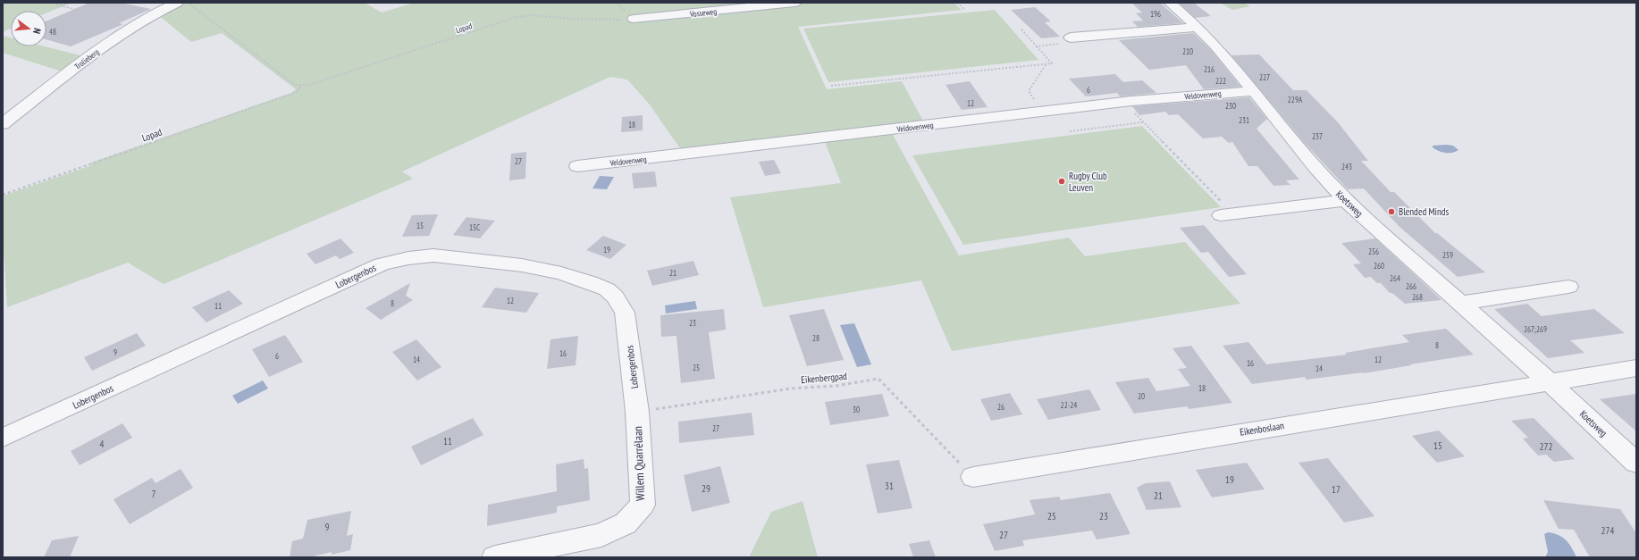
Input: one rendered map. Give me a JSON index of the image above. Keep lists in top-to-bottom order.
{
  "streets": {
    "street": [
      "Vosseweg",
      "Trolieberg",
      "Veldovenweg",
      "Koetsweg",
      "Lobergenbos",
      "Eikenboslaan",
      "Willem Quarrélaan"
    ],
    "path": ["Lopad", "Eikenbergpad"]
  },
  "crossings": [
    ["Vosseweg", "Lopad"],
    ["Veldovenweg", "Koetsweg"],
    ["Koetsweg", "Eikenboslaan"],
    ["Lobergenbos", "Eikenbergpad"],
    ["Lobergenbos", "Willem Quarrélaan"],
    ["Eikenbergpad", "Eikenboslaan"],
    ["Eikenbergpad", "Willem Quarrélaan"]
  ],
  "places": ["Rugby Club Leuven", "Blended Minds"],
  "house_numbers": [
    "196",
    "48",
    "210",
    "216",
    "227",
    "222",
    "6",
    "229A",
    "12",
    "230",
    "231",
    "18",
    "237",
    "27",
    "243",
    "15",
    "15C",
    "19",
    "256",
    "259",
    "260",
    "21",
    "264",
    "266",
    "268",
    "12",
    "8",
    "11",
    "23",
    "267;269",
    "28",
    "8",
    "9",
    "16",
    "6",
    "14",
    "12",
    "16",
    "25",
    "14",
    "18",
    "20",
    "22-24",
    "26",
    "30",
    "27",
    "11",
    "4",
    "15",
    "272",
    "19",
    "31",
    "29",
    "17",
    "7",
    "21",
    "25",
    "23",
    "9",
    "274",
    "27"
  ],
  "north": "right"
}
